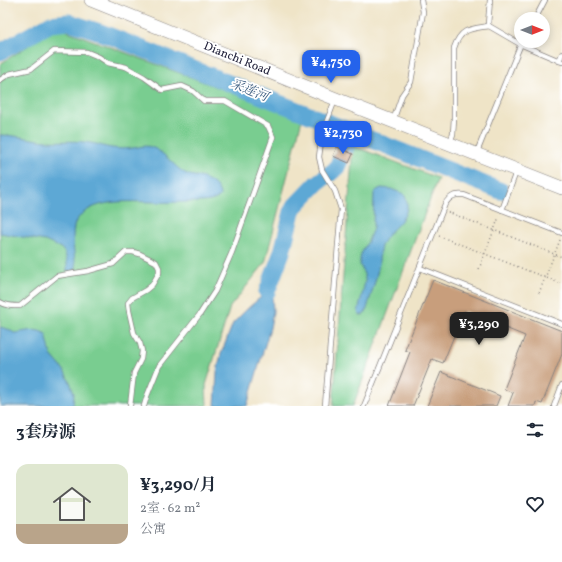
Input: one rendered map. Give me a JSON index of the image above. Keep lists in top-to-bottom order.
{
  "streets": {
    "main road": ["Dianchi Road"]
  },
  "water": ["采莲河"],
  "north": "right",
  "page": {
    "price": ["¥4,750", "¥2,730", "¥3,290"],
    "heading": "3套房源",
    "list": [
      {
        "name": "¥3,290/月",
        "note": "2室 · 62 m² · 公寓"
      }
    ]
  }
}
